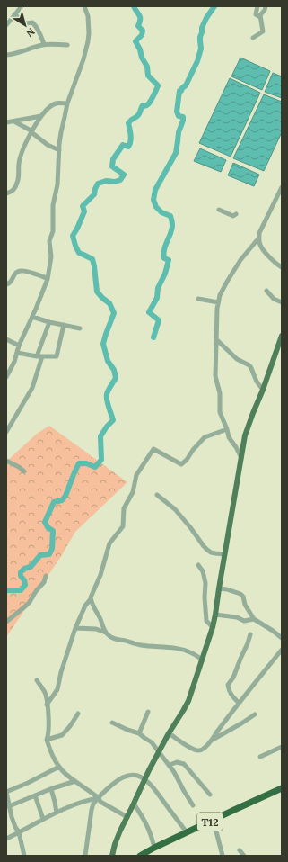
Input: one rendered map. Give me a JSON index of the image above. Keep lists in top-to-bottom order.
{
  "streets": {
    "highway": ["T12"]
  },
  "north": "bottom right"
}
